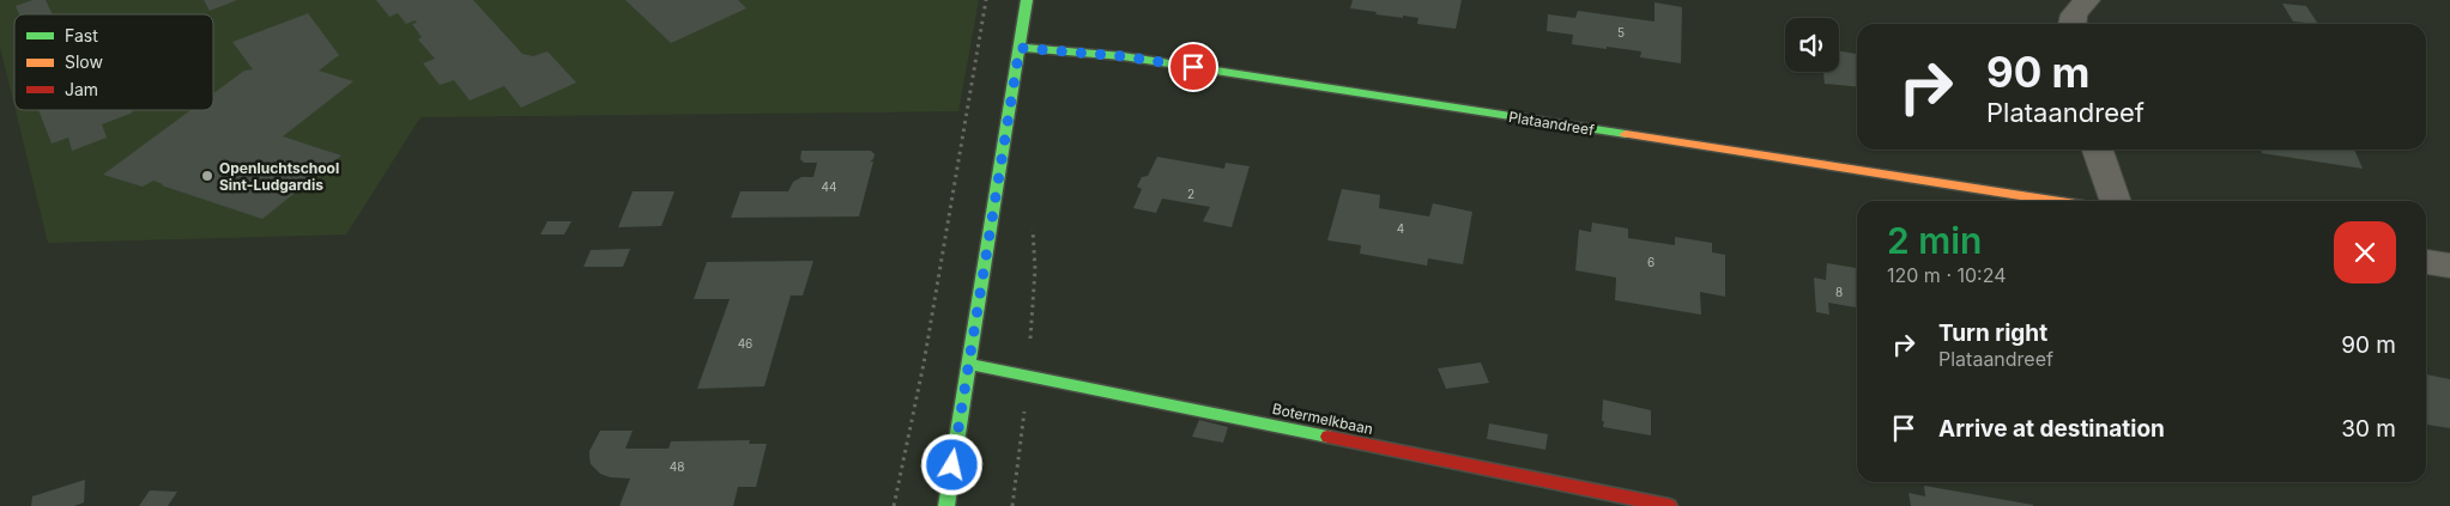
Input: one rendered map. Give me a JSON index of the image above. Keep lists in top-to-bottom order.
{
  "streets": {
    "street": ["Plataandreef", "Botermelkbaan"]
  },
  "places": ["Openluchtschool Sint-Ludgardis"],
  "house_numbers": [
    "5",
    "44",
    "2",
    "4",
    "6",
    "8",
    "46",
    "48"
  ],
  "legend": ["Fast", "Slow", "Jam"],
  "page": {
    "turn": ["90 m", "Plataandreef"],
    "heading": ["2 min", "120 m · 10:24"],
    "list": [
      {
        "name": "Turn right",
        "note": "Plataandreef",
        "value": "90 m"
      },
      {
        "name": "Arrive at destination",
        "value": "30 m"
      }
    ]
  }
}
